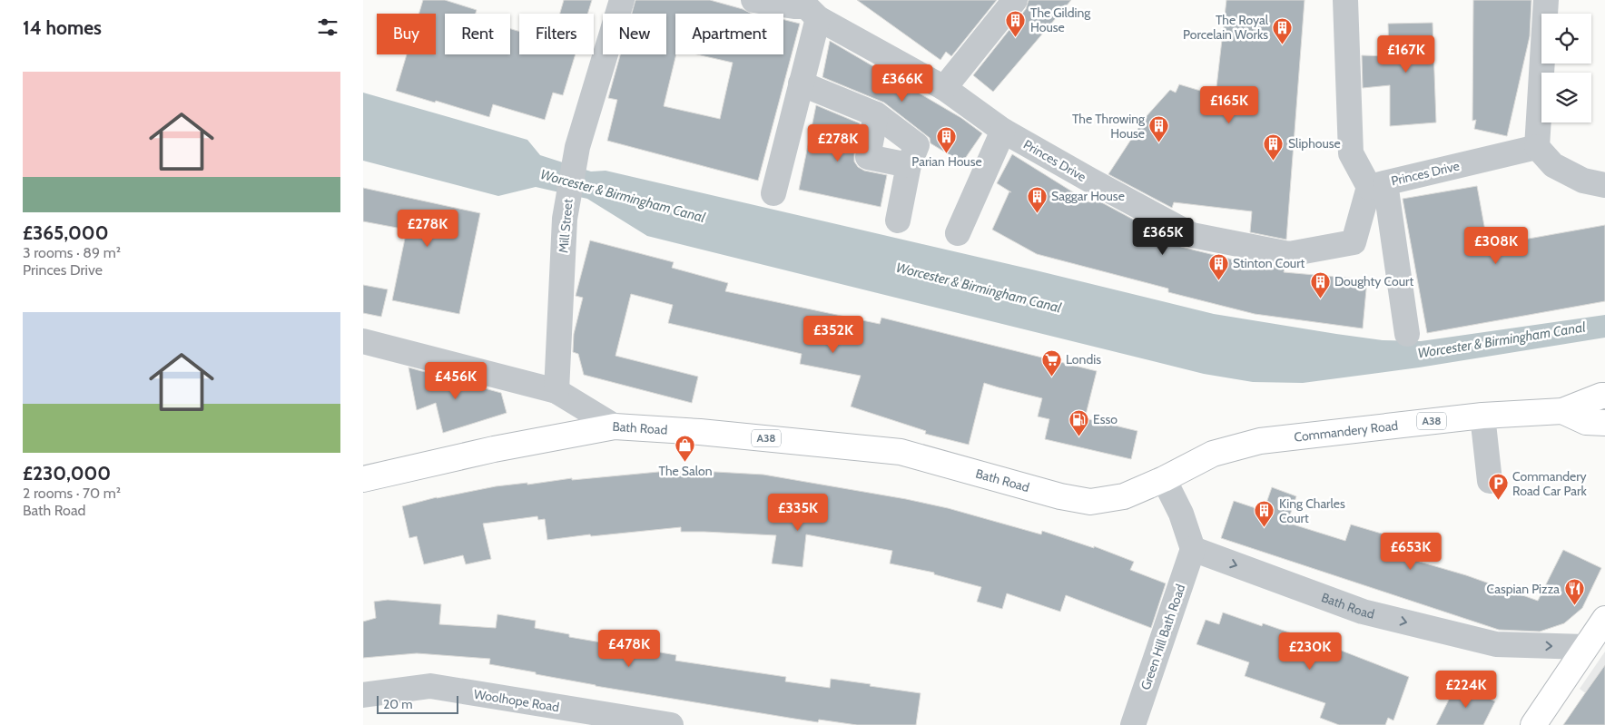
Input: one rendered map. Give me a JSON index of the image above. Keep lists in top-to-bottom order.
{
  "streets": {
    "main road": ["A38", "Bath Road", "Commandery Road"],
    "street": [
      "Princes Drive",
      "Mill Street",
      "Green Hill Bath Road",
      "Woolhope Road"
    ]
  },
  "crossings": [
    ["Bath Road", "Commandery Road"],
    ["Bath Road", "Green Hill Bath Road"]
  ],
  "water": ["Worcester & Birmingham Canal"],
  "places": {
    "building": [
      "The Gilding House",
      "The Royal Porcelain Works",
      "The Throwing House",
      "Parian House",
      "Sliphouse",
      "Saggar House",
      "Stinton Court",
      "Doughty Court",
      "King Charles Court"
    ],
    "supermarket": ["Londis"],
    "fuel station": ["Esso"],
    "shop": ["The Salon"],
    "parking": ["Commandery Road Car Park"],
    "restaurant": ["Caspian Pizza"]
  },
  "scale_bar": "20 m",
  "page": {
    "heading": "14 homes",
    "chip": [
      "Buy",
      "Rent",
      "Filters",
      "New",
      "Apartment"
    ],
    "price": [
      "£167K",
      "£366K",
      "£165K",
      "£278K",
      "£278K",
      "£365K",
      "£308K",
      "£352K",
      "£456K",
      "£335K",
      "£653K",
      "£478K",
      "£230K",
      "£224K"
    ],
    "list": [
      {
        "name": "£365,000",
        "note": "3 rooms · 89 m² · Princes Drive"
      },
      {
        "name": "£230,000",
        "note": "2 rooms · 70 m² · Bath Road"
      }
    ],
    "scale": "20 m"
  }
}
